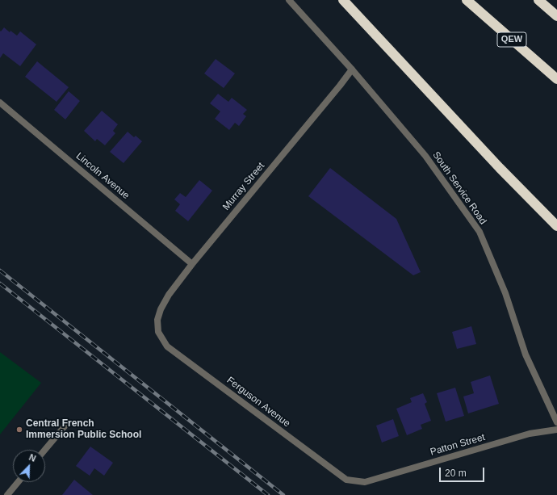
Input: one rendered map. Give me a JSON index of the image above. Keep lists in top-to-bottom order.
{
  "streets": {
    "highway": ["QEW"],
    "street": [
      "Lincoln Avenue",
      "Murray Street",
      "South Service Road",
      "Ferguson Avenue",
      "Patton Street"
    ]
  },
  "crossings": [
    ["Lincoln Avenue", "Murray Street"],
    ["Murray Street", "South Service Road"],
    ["Murray Street", "Ferguson Avenue"],
    ["Ferguson Avenue", "Patton Street"]
  ],
  "places": ["Central French Immersion Public School"],
  "scale_bar": "20 m",
  "north": "top right"
}
